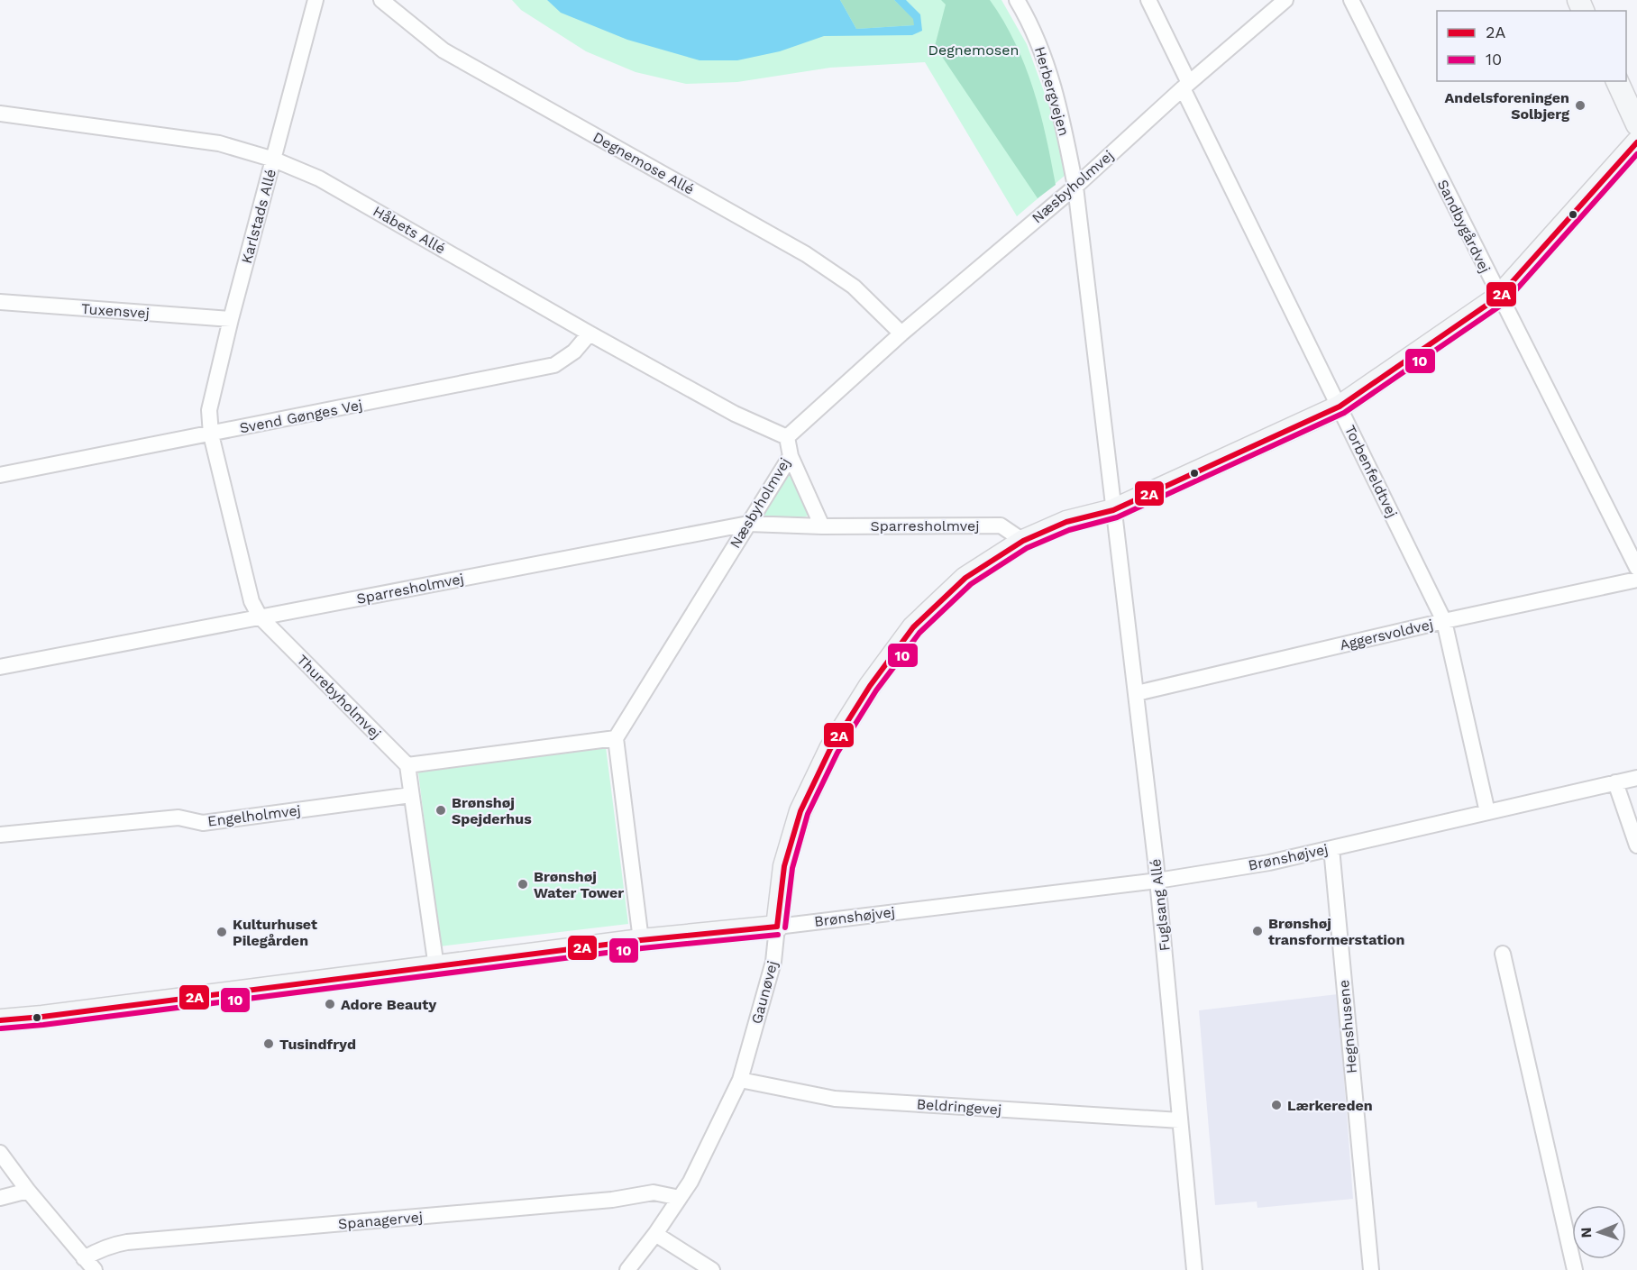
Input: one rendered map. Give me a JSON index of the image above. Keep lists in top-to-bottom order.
{
  "streets": {
    "street": [
      "Herbergvejen",
      "Degnemose Allé",
      "Næsbyholmvej",
      "Karlstads Allé",
      "Sandbygårdvej",
      "Håbets Allé",
      "Tuxensvej",
      "Svend Gønges Vej",
      "Torbenfeldtvej",
      "Sparresholmvej",
      "Aggersvoldvej",
      "Thurebyholmvej",
      "Engelholmvej",
      "Brønshøjvej",
      "Fuglsang Allé",
      "Gaunøvej",
      "Hegnshusene",
      "Beldringevej",
      "Spanagervej"
    ]
  },
  "crossings": [
    ["Herbergvejen", "Næsbyholmvej"],
    ["Herbergvejen", "Fuglsang Allé"],
    ["Degnemose Allé", "Næsbyholmvej"],
    ["Næsbyholmvej", "Håbets Allé"],
    ["Næsbyholmvej", "Torbenfeldtvej"],
    ["Næsbyholmvej", "Sparresholmvej"],
    ["Næsbyholmvej", "Fuglsang Allé"],
    ["Karlstads Allé", "Håbets Allé"],
    ["Karlstads Allé", "Tuxensvej"],
    ["Karlstads Allé", "Svend Gønges Vej"],
    ["Karlstads Allé", "Thurebyholmvej"],
    ["Sandbygårdvej", "Gaunøvej"],
    ["Håbets Allé", "Svend Gønges Vej"],
    ["Svend Gønges Vej", "Thurebyholmvej"],
    ["Torbenfeldtvej", "Aggersvoldvej"],
    ["Torbenfeldtvej", "Brønshøjvej"],
    ["Torbenfeldtvej", "Gaunøvej"],
    ["Sparresholmvej", "Thurebyholmvej"],
    ["Sparresholmvej", "Gaunøvej"],
    ["Aggersvoldvej", "Fuglsang Allé"],
    ["Brønshøjvej", "Fuglsang Allé"],
    ["Brønshøjvej", "Gaunøvej"],
    ["Brønshøjvej", "Hegnshusene"],
    ["Fuglsang Allé", "Gaunøvej"],
    ["Fuglsang Allé", "Beldringevej"],
    ["Gaunøvej", "Beldringevej"],
    ["Gaunøvej", "Spanagervej"]
  ],
  "parks": ["Degnemosen"],
  "places": [
    "Andelsforeningen Solbjerg",
    "Brønshøj Spejderhus",
    "Brønshøj Water Tower",
    "Brønshøj transformerstation",
    "Kulturhuset Pilegården",
    "Adore Beauty",
    "Tusindfryd",
    "Lærkereden"
  ],
  "lines": ["transit line 2A", "transit line 10"],
  "legend": ["2A", "10"],
  "north": "left"
}
